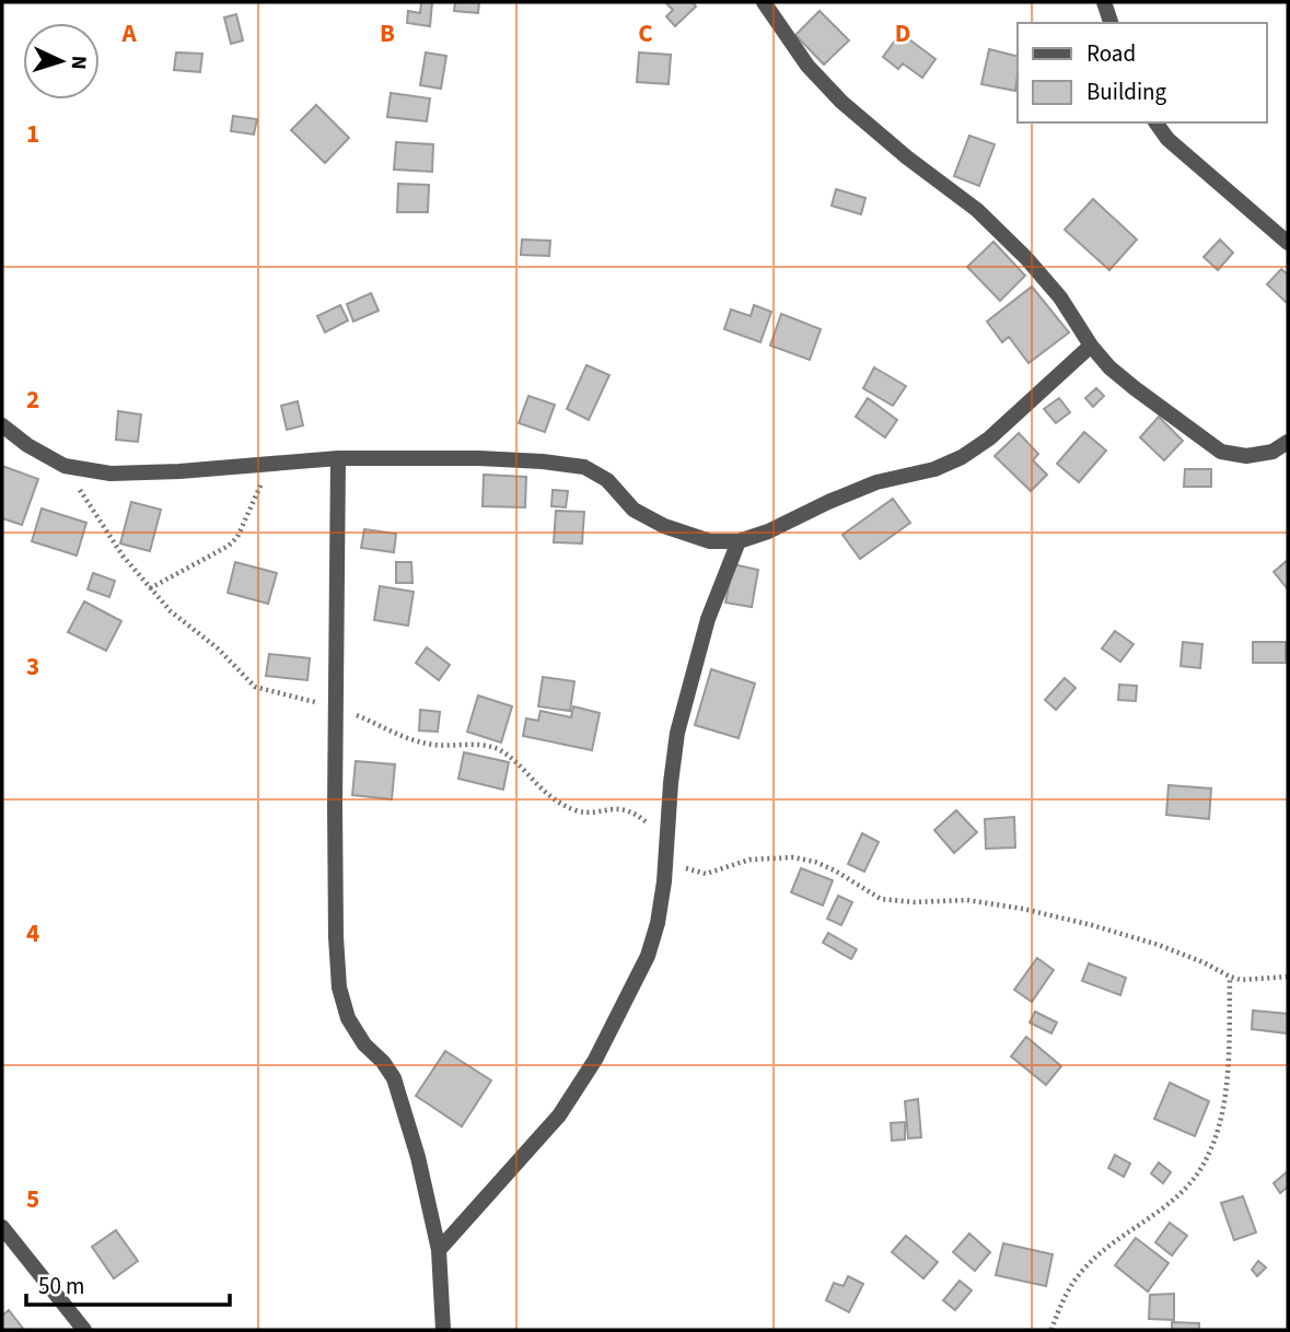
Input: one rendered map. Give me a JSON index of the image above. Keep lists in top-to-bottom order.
{
  "legend": ["Road", "Building"],
  "scale_bar": "50 m",
  "north": "right",
  "grid": {
    "columns": [
      "A",
      "B",
      "C",
      "D"
    ],
    "rows": [
      "1",
      "2",
      "3",
      "4",
      "5"
    ]
  }
}
